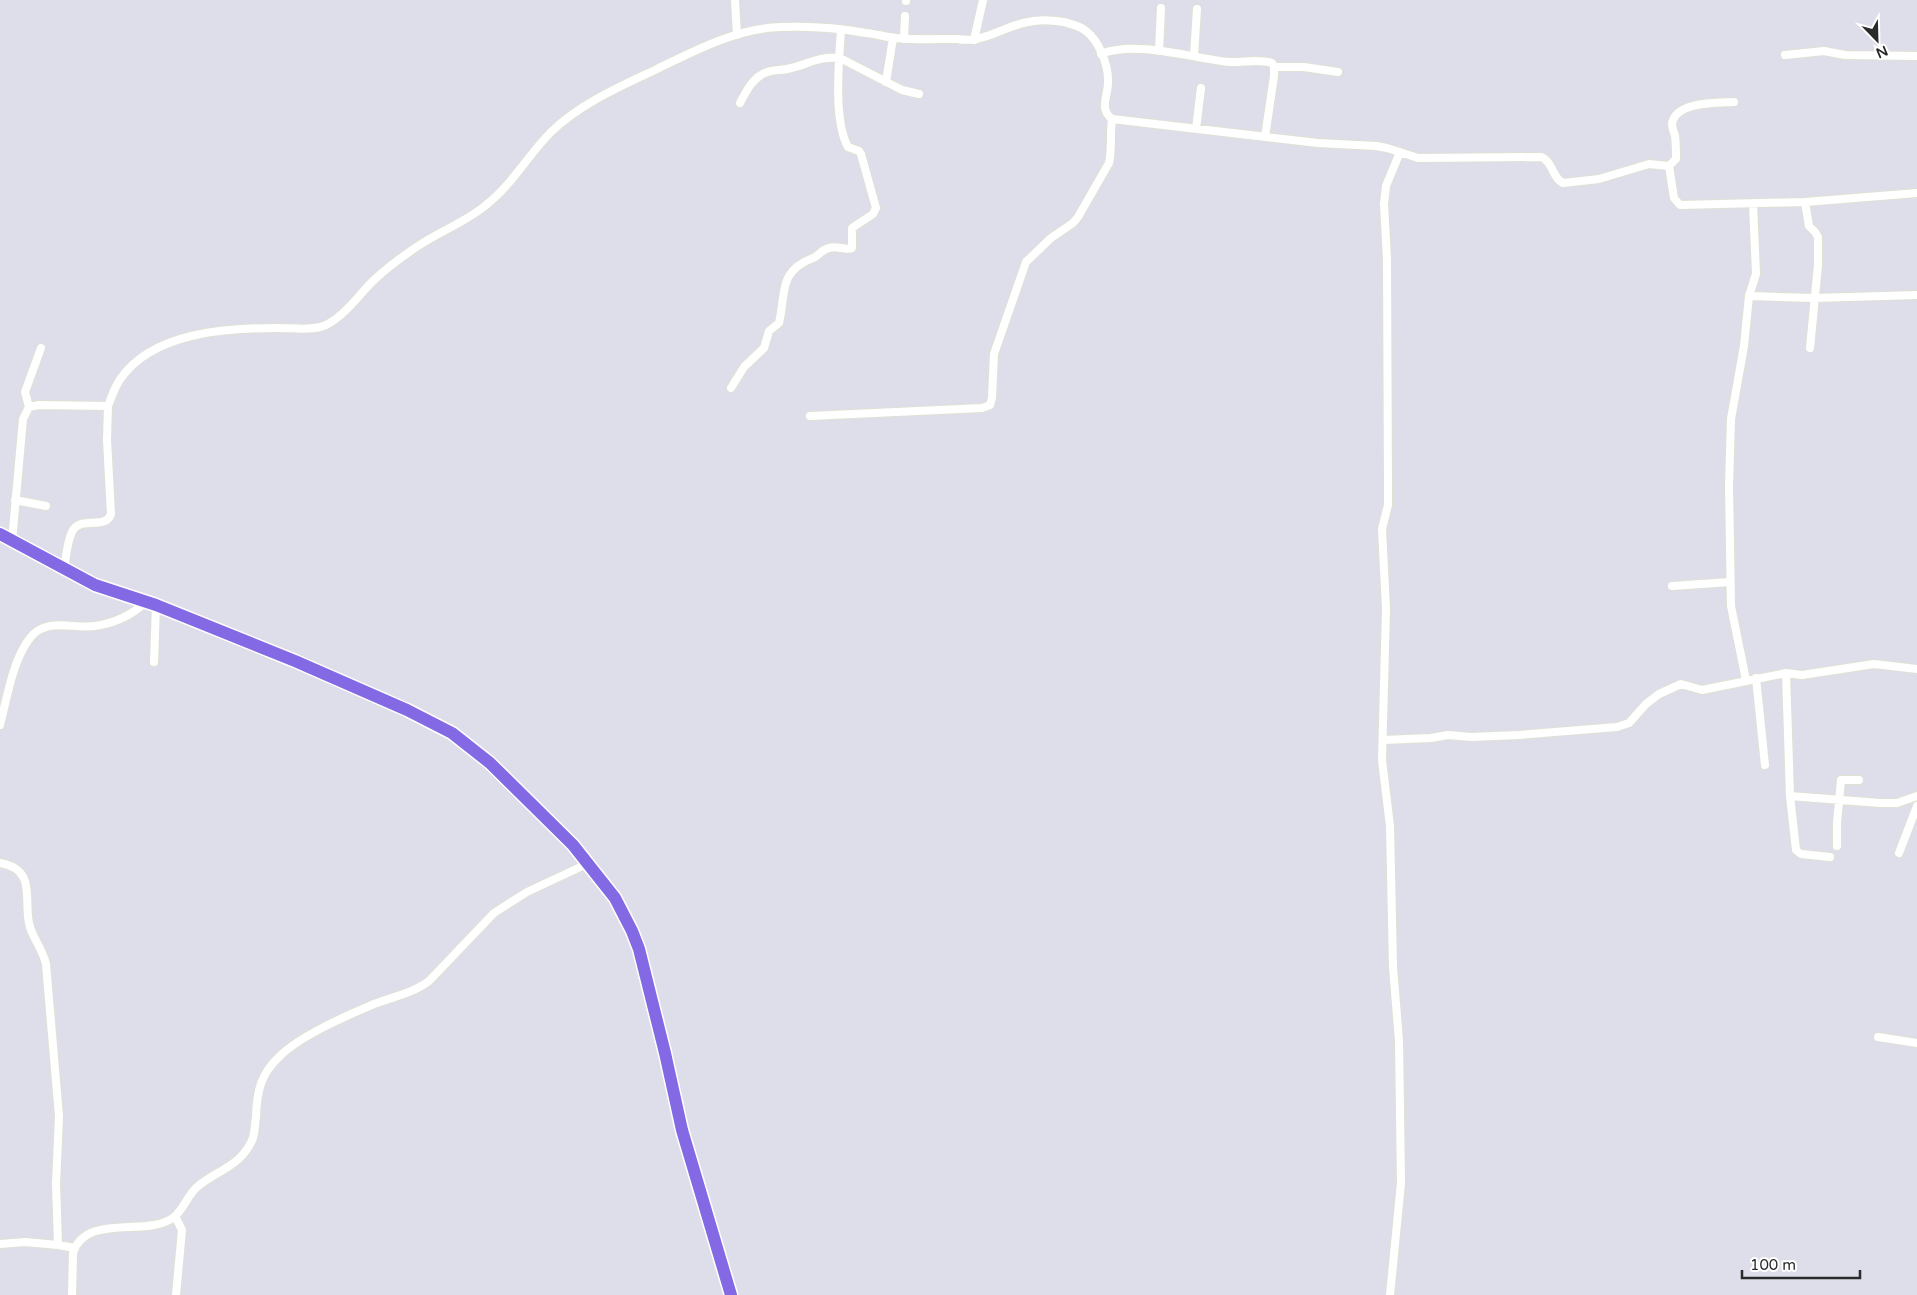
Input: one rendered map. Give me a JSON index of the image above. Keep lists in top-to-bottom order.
{
  "scale_bar": "100 m",
  "north": "bottom right"
}
